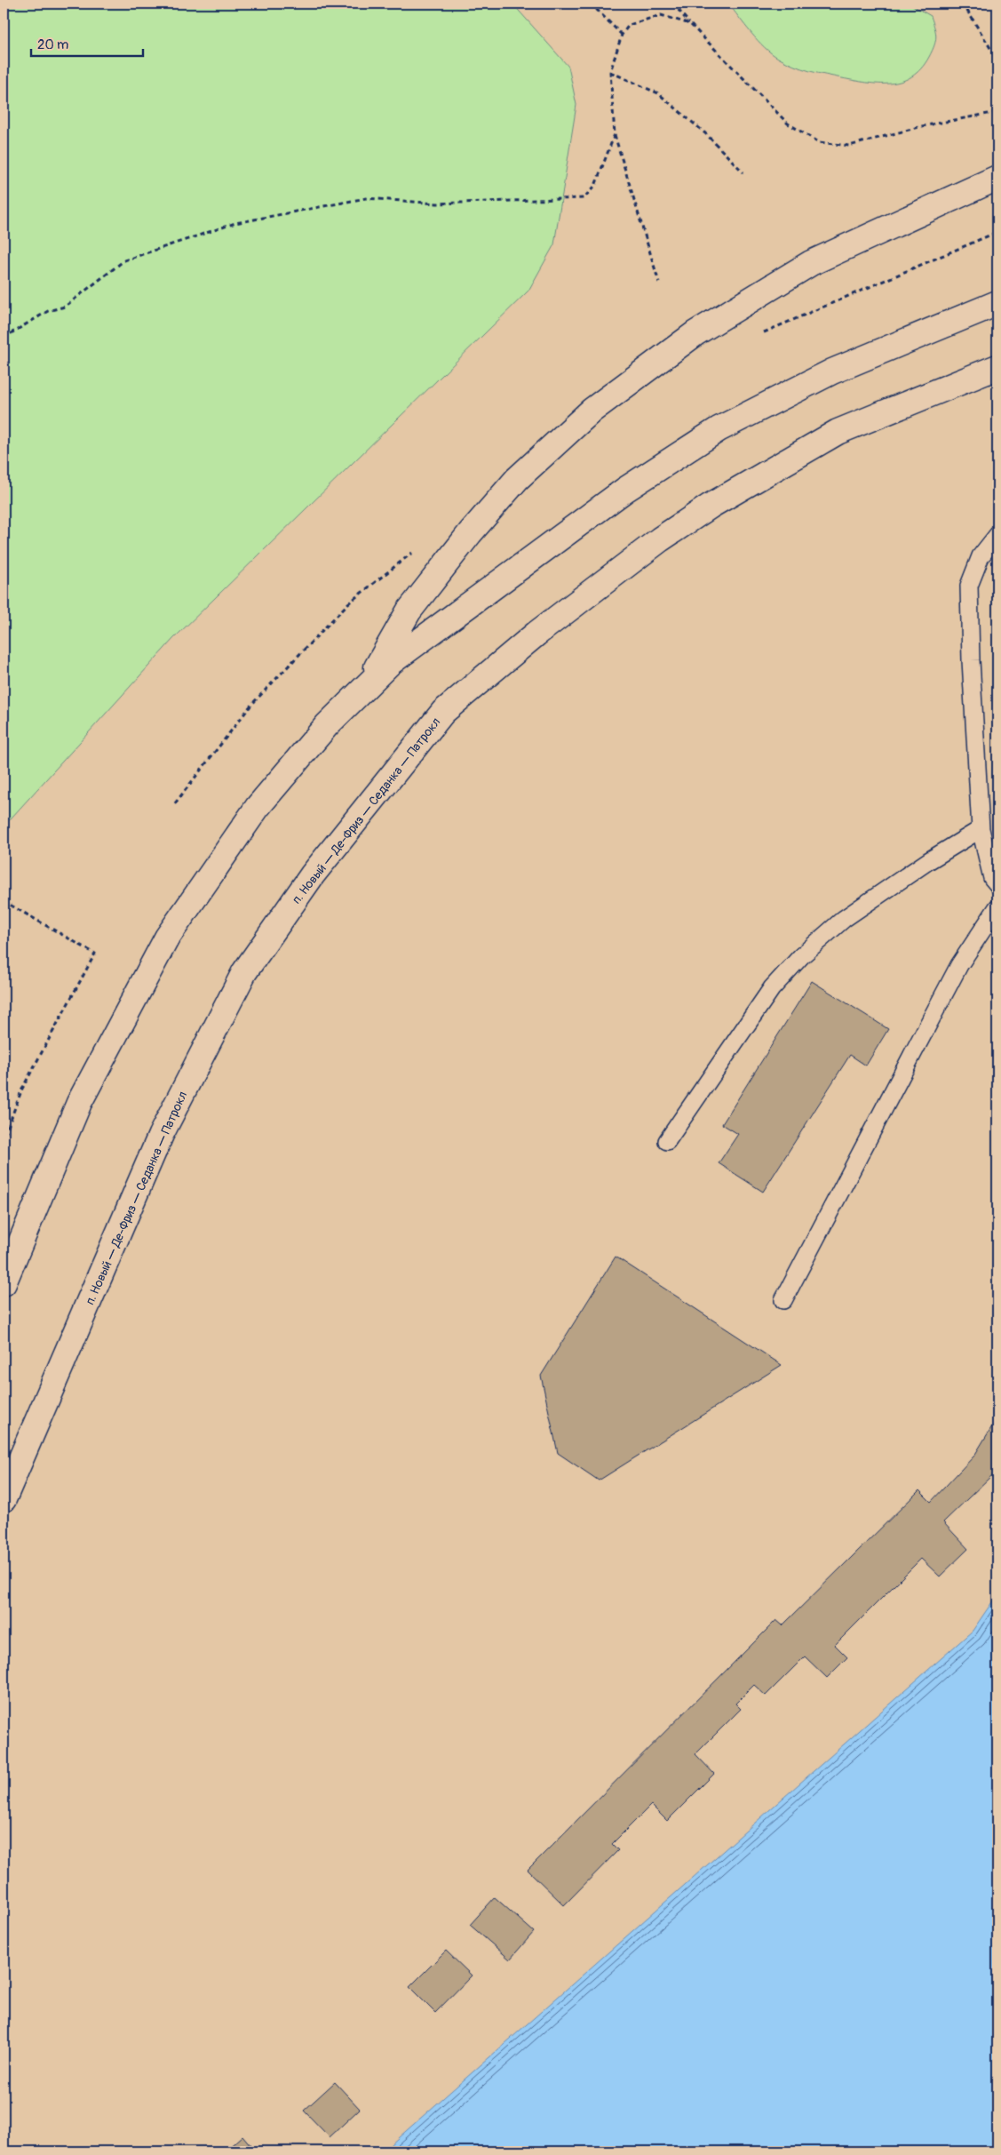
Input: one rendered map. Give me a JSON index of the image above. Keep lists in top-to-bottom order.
{
  "streets": {
    "highway": ["п. Новый — Де-Фриз — Седанка — Патрокл"]
  },
  "scale_bar": "20 m"
}
